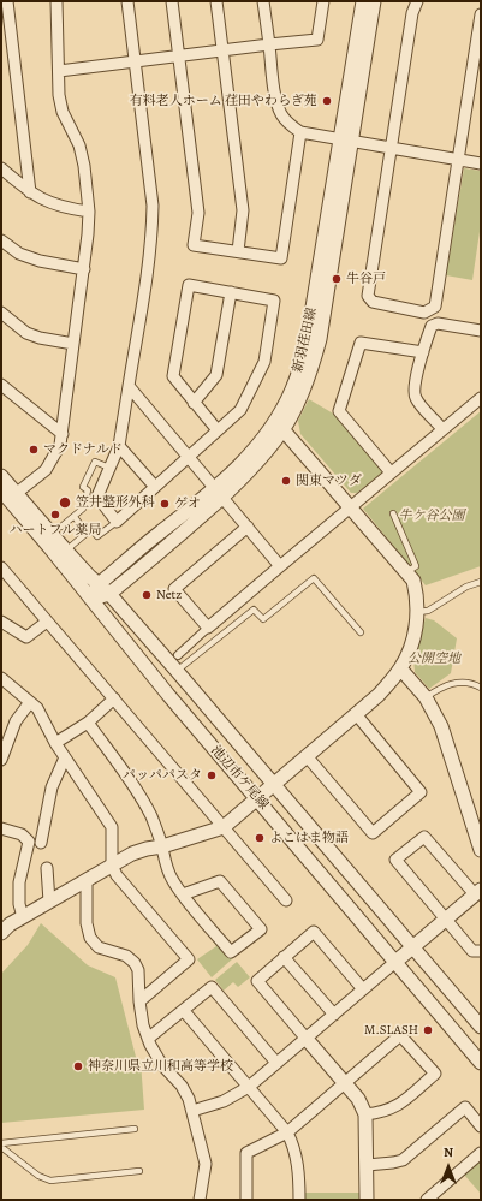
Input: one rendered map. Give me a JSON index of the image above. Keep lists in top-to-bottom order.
{
  "streets": {
    "street": ["新羽荏田線", "池辺市ケ尾線"]
  },
  "crossings": [
    ["新羽荏田線", "池辺市ケ尾線"]
  ],
  "parks": ["牛ケ谷公園", "公開空地"],
  "places": [
    "有料老人ホーム 荏田やわらぎ苑",
    "牛谷戸",
    "マクドナルド",
    "関東マツダ",
    "笠井整形外科",
    "ゲオ",
    "ハートフル薬局",
    "Netz",
    "パッパパスタ",
    "よこはま物語",
    "M.SLASH",
    "神奈川県立川和高等学校"
  ],
  "north": "top"
}
